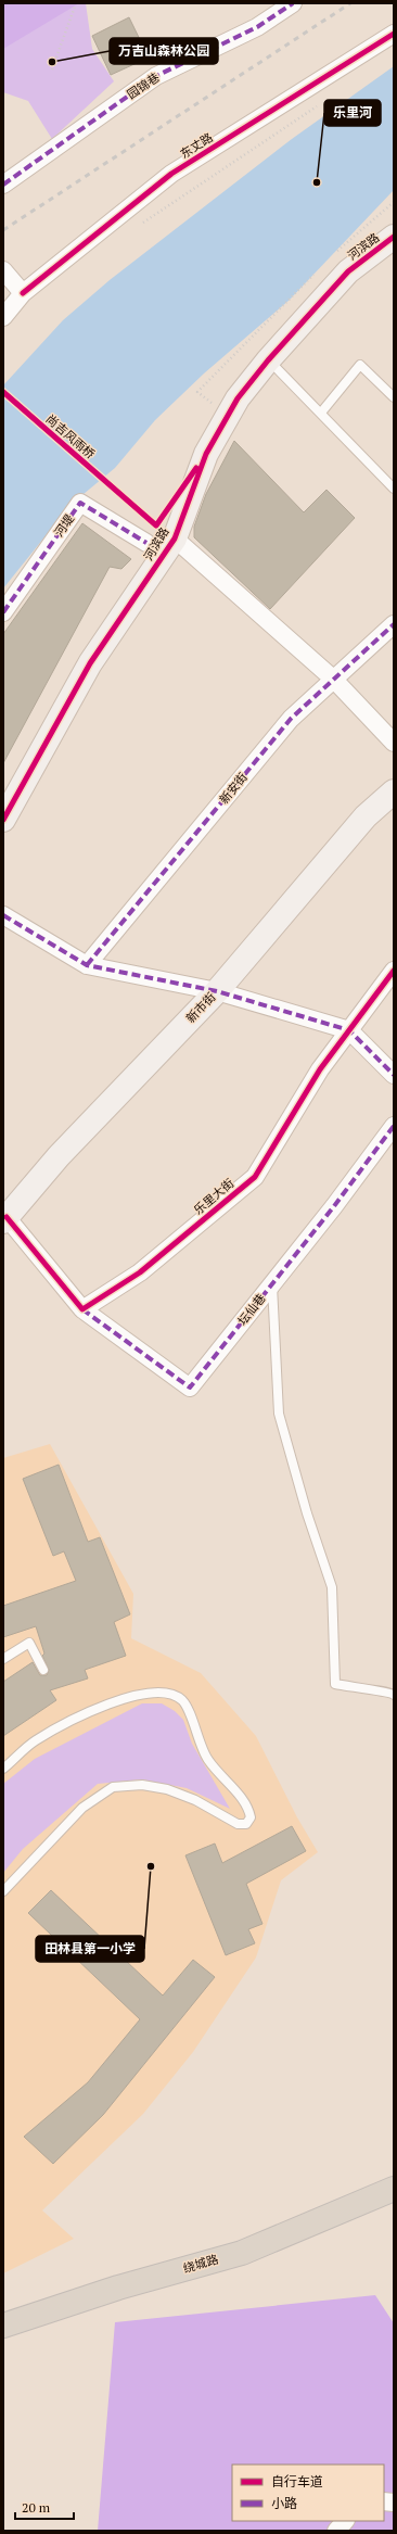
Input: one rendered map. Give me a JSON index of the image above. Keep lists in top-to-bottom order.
{
  "streets": {
    "highway": ["绕城路"],
    "street": [
      "园锦巷",
      "东丈路",
      "河滨路",
      "河堤",
      "新安街",
      "新市街",
      "乐里大街",
      "坛仙巷"
    ],
    "cycle path": ["尚吉风雨桥"]
  },
  "crossings": [
    ["乐里大街", "坛仙巷"]
  ],
  "places": ["万吉山森林公园", "乐里河", "田林县第一小学"],
  "legend": ["自行车道", "小路"],
  "scale_bar": "20 m"
}
